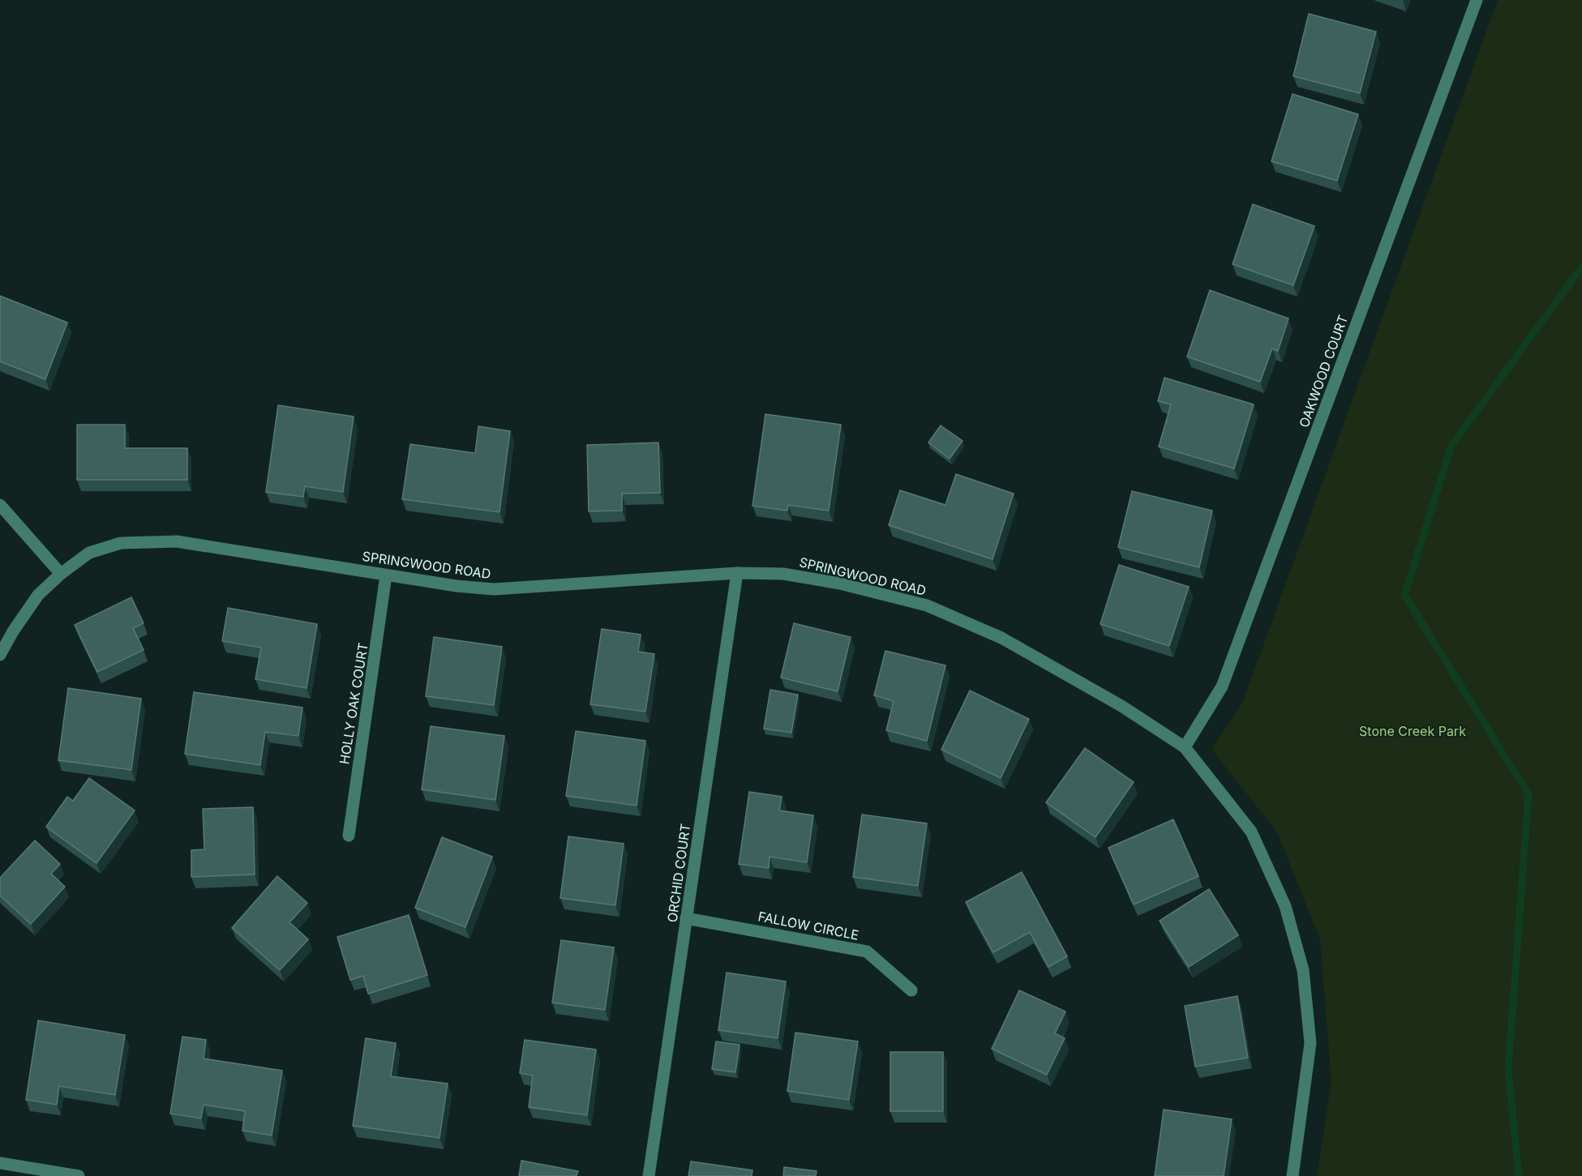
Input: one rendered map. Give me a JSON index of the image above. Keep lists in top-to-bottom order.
{
  "streets": {
    "street": [
      "OAKWOOD COURT",
      "SPRINGWOOD ROAD",
      "HOLLY OAK COURT",
      "ORCHID COURT",
      "FALLOW CIRCLE"
    ]
  },
  "crossings": [
    ["OAKWOOD COURT", "SPRINGWOOD ROAD"],
    ["SPRINGWOOD ROAD", "HOLLY OAK COURT"],
    ["SPRINGWOOD ROAD", "ORCHID COURT"],
    ["ORCHID COURT", "FALLOW CIRCLE"]
  ],
  "parks": ["Stone Creek Park"]
}
